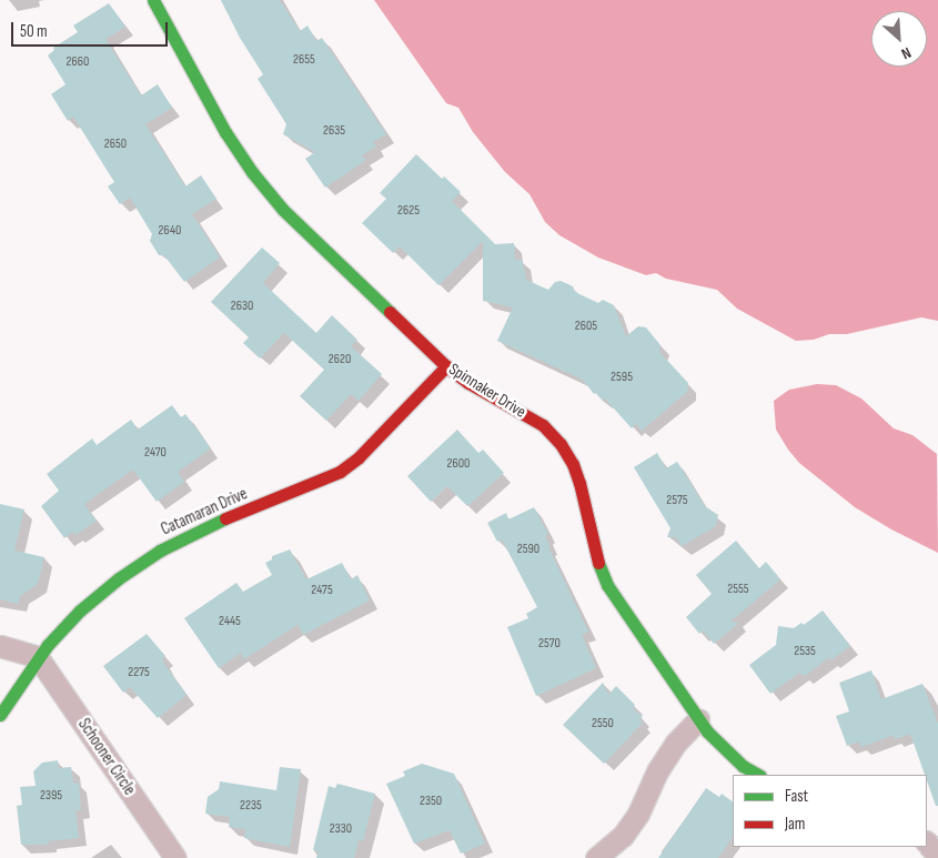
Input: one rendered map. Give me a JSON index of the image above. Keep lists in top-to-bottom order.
{
  "streets": {
    "street": ["Spinnaker Drive", "Catamaran Drive", "Schooner Circle"]
  },
  "crossings": [
    ["Spinnaker Drive", "Catamaran Drive"],
    ["Catamaran Drive", "Schooner Circle"]
  ],
  "house_numbers": [
    "2655",
    "2660",
    "2635",
    "2650",
    "2625",
    "2640",
    "2630",
    "2605",
    "2620",
    "2595",
    "2470",
    "2600",
    "2575",
    "2590",
    "2555",
    "2475",
    "2445",
    "2570",
    "2535",
    "2275",
    "2550",
    "2395",
    "2350",
    "2235",
    "2330"
  ],
  "legend": ["Fast", "Jam"],
  "scale_bar": "50 m",
  "north": "bottom right"
}
